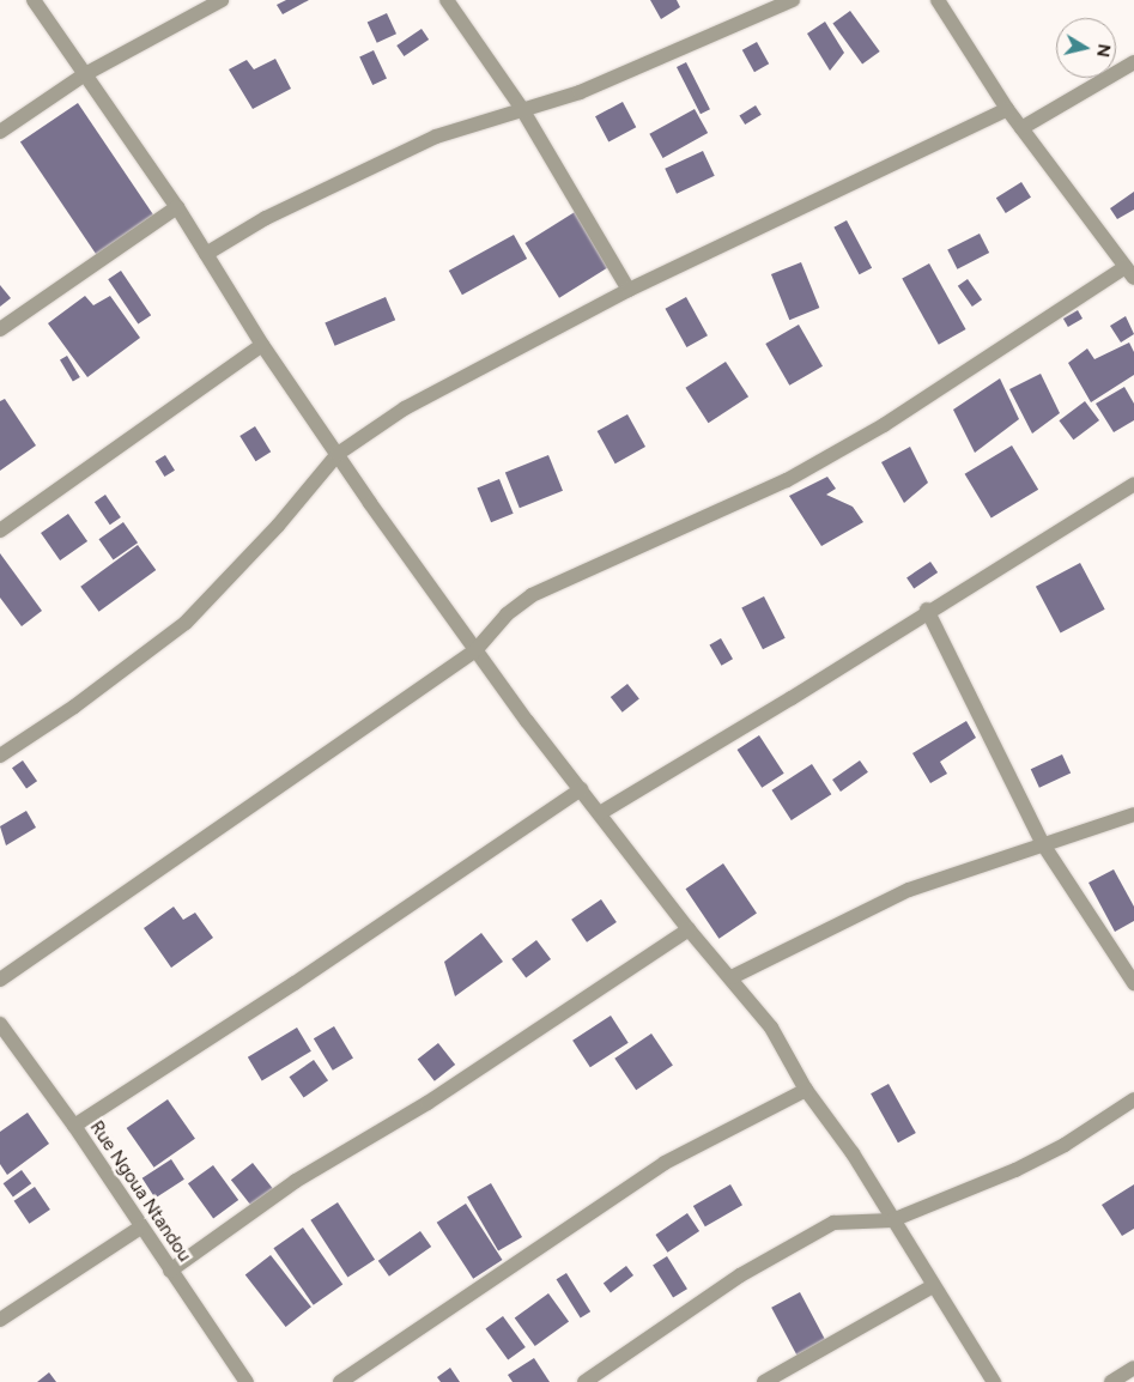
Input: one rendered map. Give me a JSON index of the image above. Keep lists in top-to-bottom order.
{
  "streets": {
    "street": ["Rue Ngoua Ntandou"]
  },
  "north": "right"
}
